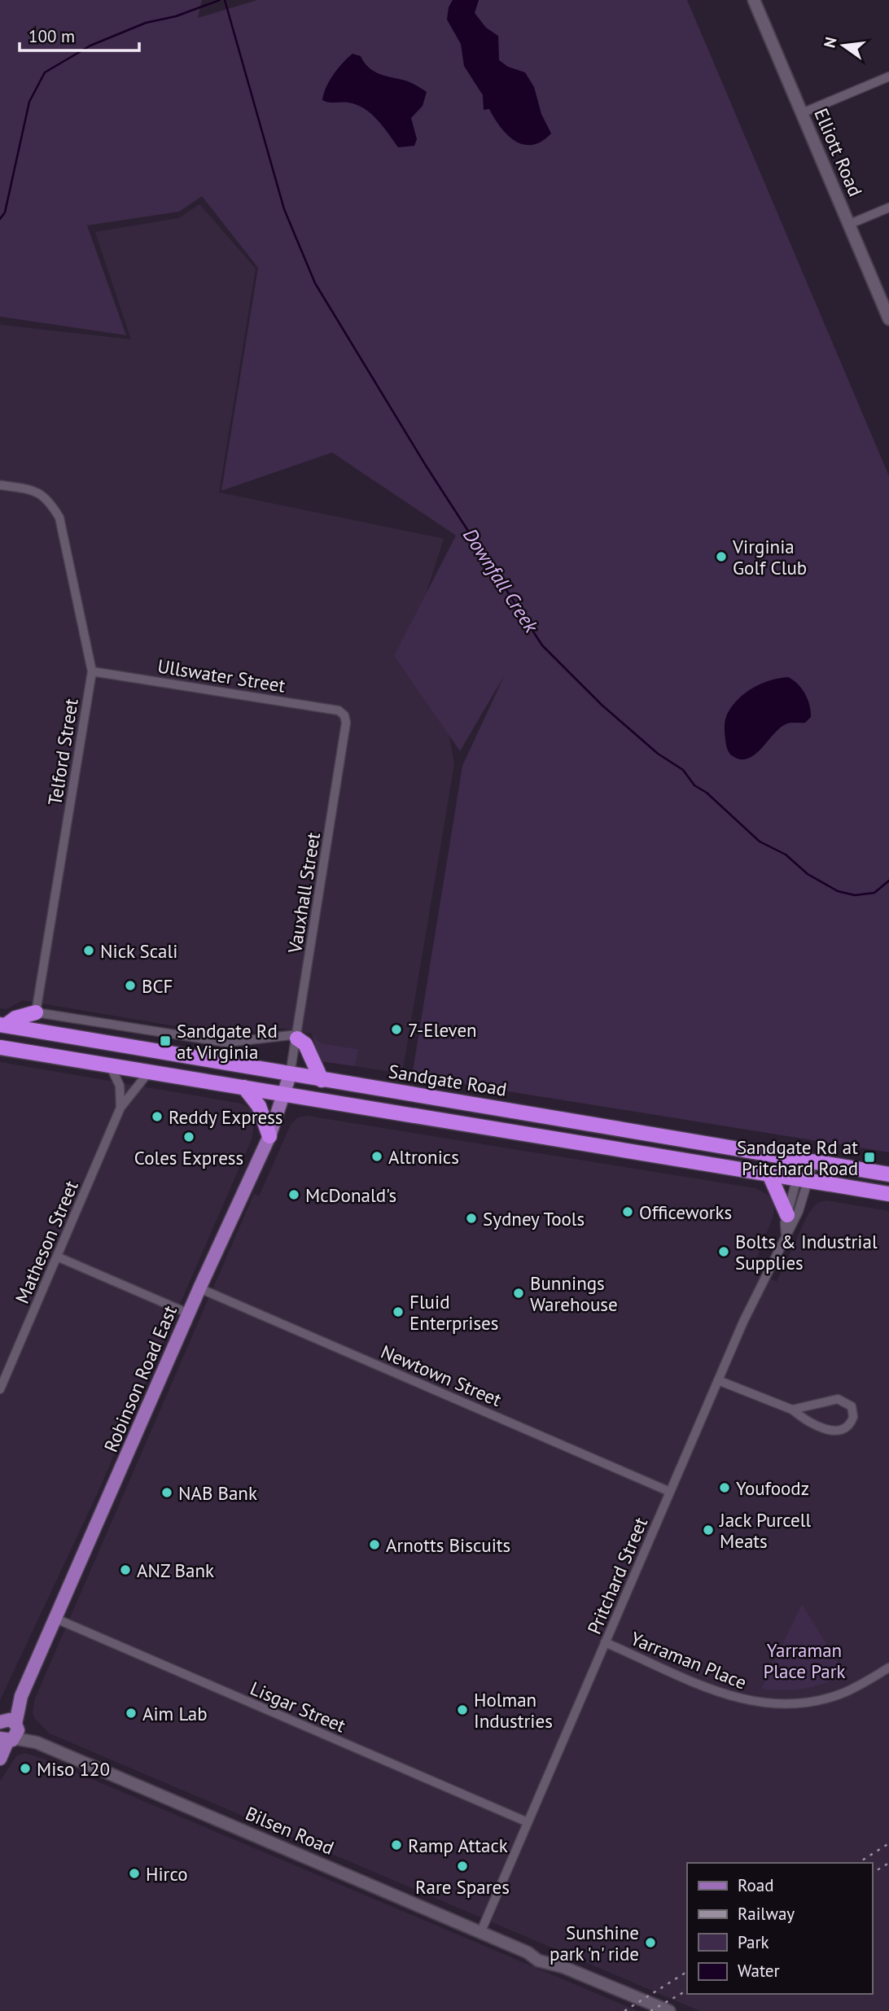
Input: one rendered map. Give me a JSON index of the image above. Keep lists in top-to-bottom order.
{
  "streets": {
    "highway": ["Sandgate Road"],
    "main road": ["Robinson Road East"],
    "street": [
      "Elliott Road",
      "Ullswater Street",
      "Telford Street",
      "Vauxhall Street",
      "Matheson Street",
      "Newtown Street",
      "Pritchard Street",
      "Yarraman Place",
      "Lisgar Street",
      "Bilsen Road"
    ]
  },
  "crossings": [
    ["Ullswater Street", "Telford Street"],
    ["Ullswater Street", "Vauxhall Street"],
    ["Vauxhall Street", "Sandgate Road"],
    ["Vauxhall Street", "Robinson Road East"],
    ["Sandgate Road", "Robinson Road East"],
    ["Sandgate Road", "Pritchard Street"],
    ["Newtown Street", "Robinson Road East"],
    ["Newtown Street", "Pritchard Street"],
    ["Robinson Road East", "Lisgar Street"],
    ["Robinson Road East", "Bilsen Road"],
    ["Pritchard Street", "Yarraman Place"],
    ["Pritchard Street", "Lisgar Street"],
    ["Pritchard Street", "Bilsen Road"]
  ],
  "water": ["Downfall Creek"],
  "parks": ["Yarraman Place Park"],
  "places": {
    "other": [
      "Virginia Golf Club",
      "Nick Scali",
      "BCF",
      "7-Eleven",
      "Reddy Express",
      "Coles Express",
      "Altronics",
      "McDonald's",
      "Officeworks",
      "Sydney Tools",
      "Bolts & Industrial Supplies",
      "Bunnings Warehouse",
      "Fluid Enterprises",
      "Youfoodz",
      "NAB Bank",
      "Jack Purcell Meats",
      "Arnotts Biscuits",
      "ANZ Bank",
      "Holman Industries",
      "Aim Lab",
      "Miso 120",
      "Ramp Attack",
      "Rare Spares",
      "Hirco",
      "Sunshine park 'n' ride"
    ],
    "transit": ["Sandgate Rd at Virginia", "Sandgate Rd at Pritchard Road"]
  },
  "legend": [
    "Road",
    "Railway",
    "Park",
    "Water"
  ],
  "scale_bar": "100 m",
  "north": "left"
}
